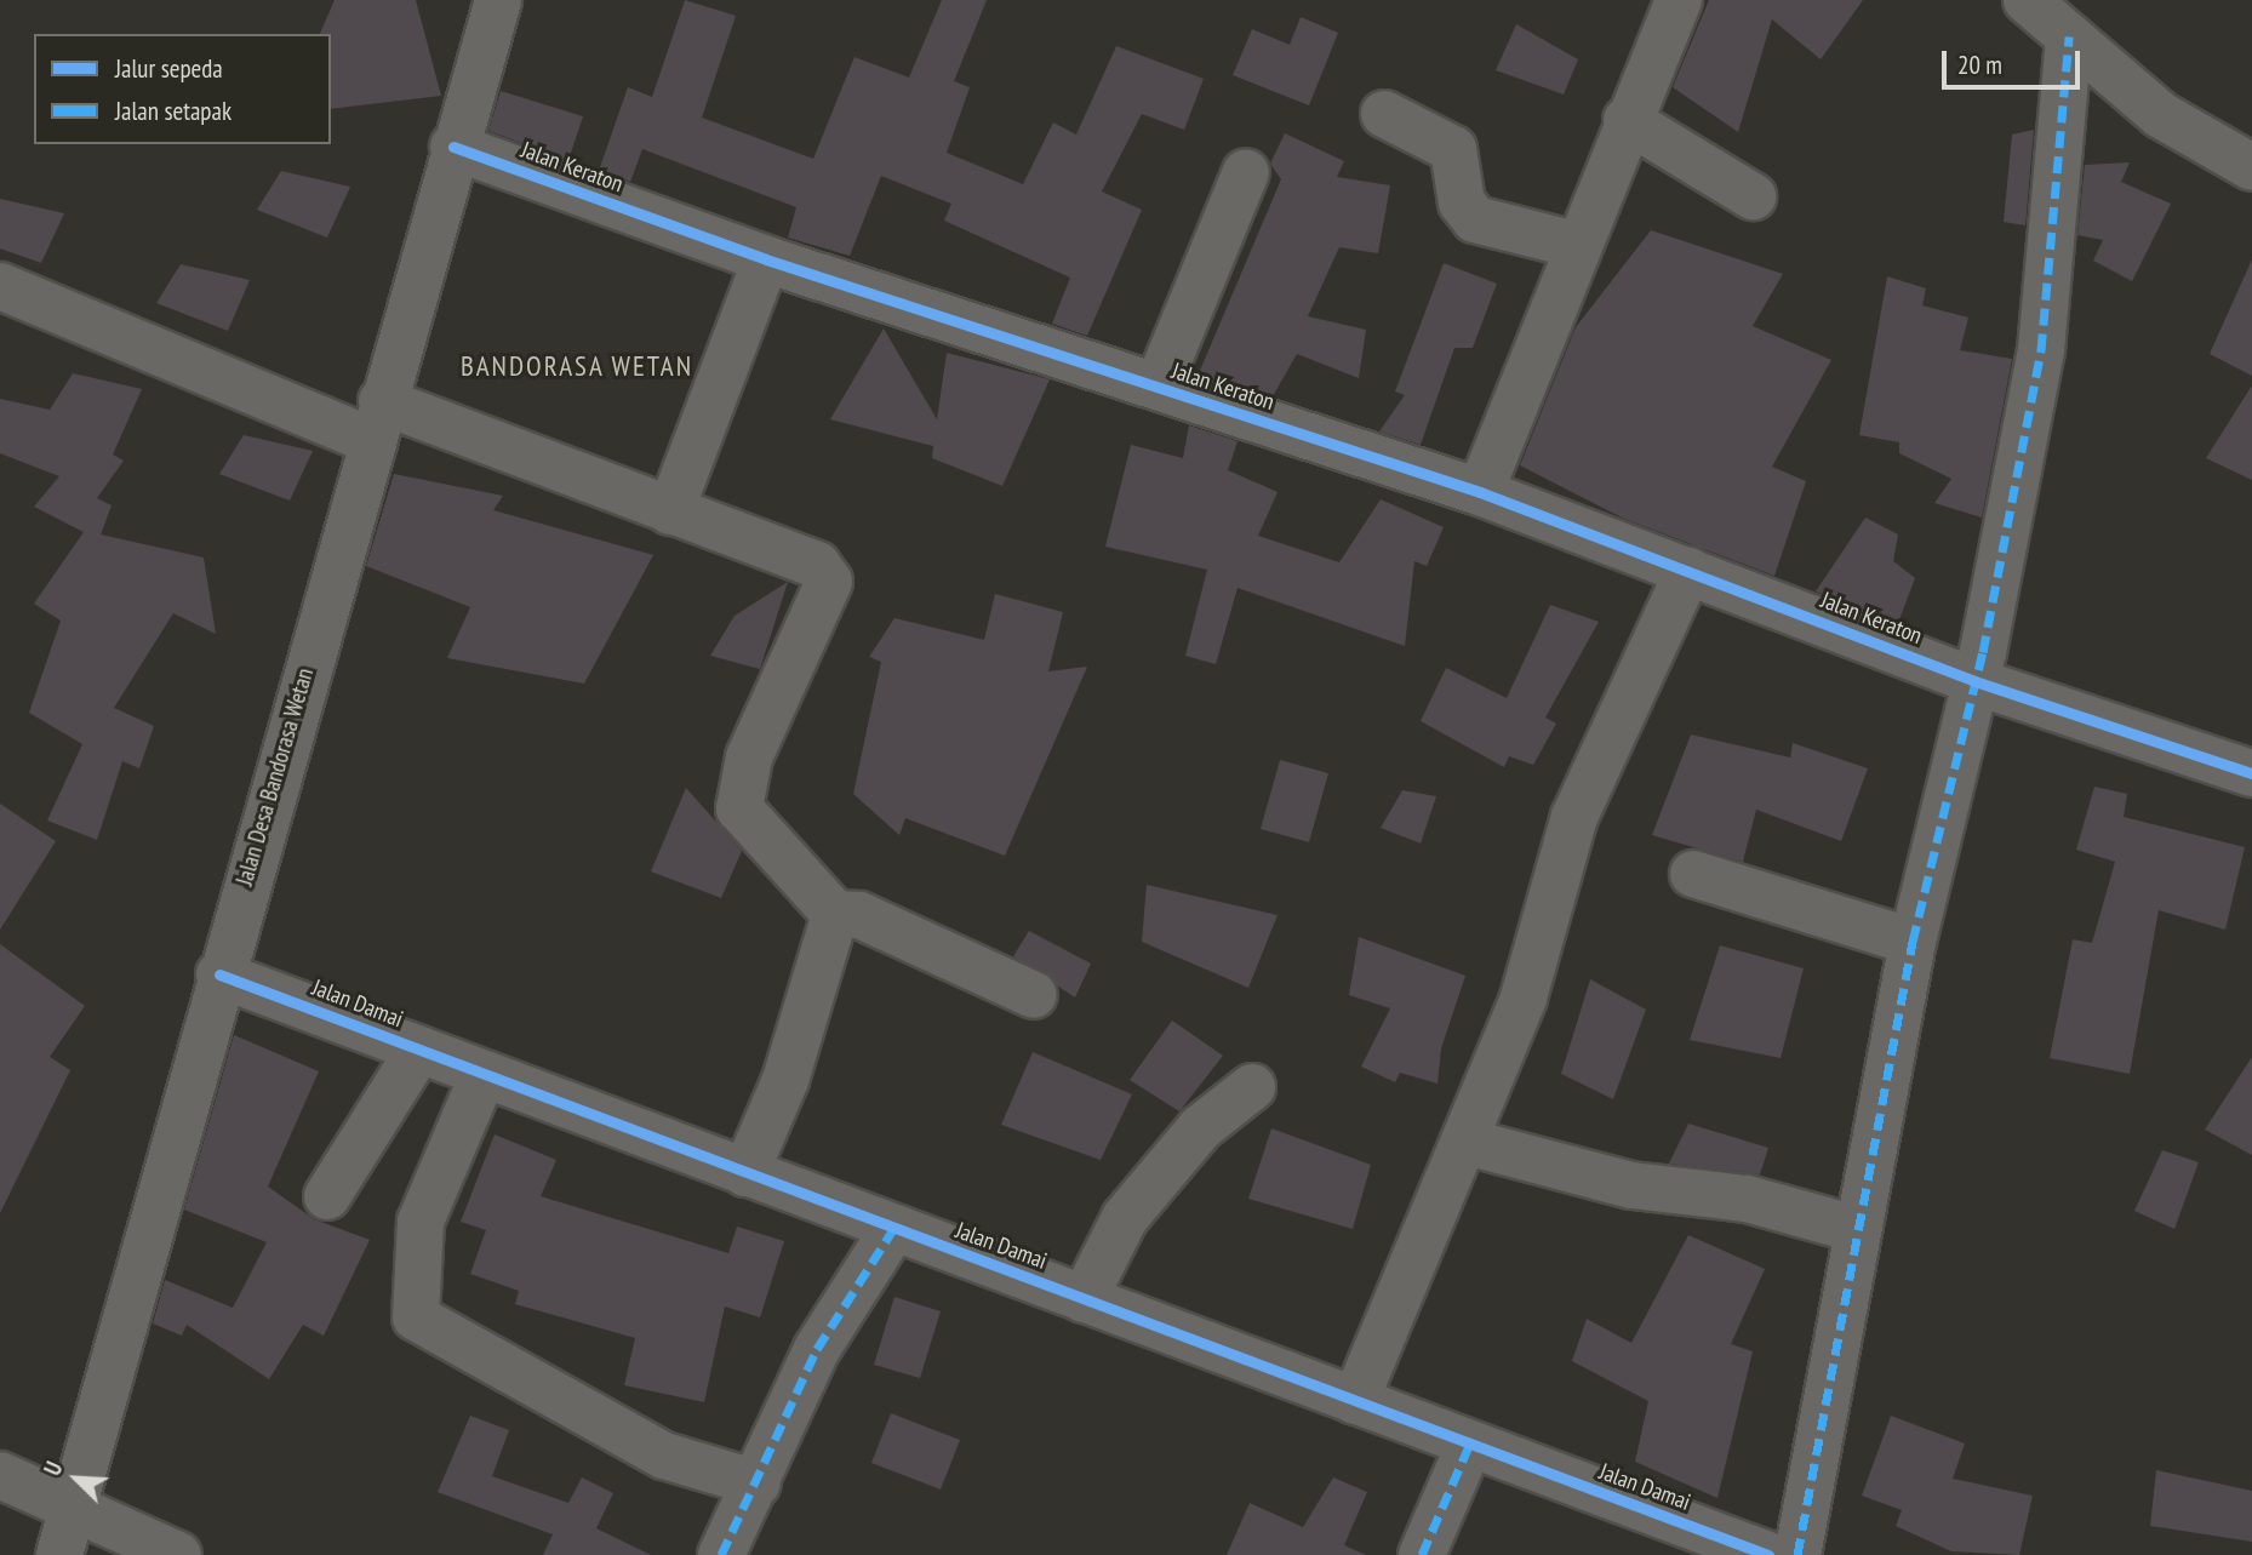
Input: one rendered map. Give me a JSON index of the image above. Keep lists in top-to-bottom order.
{
  "streets": {
    "street": ["Jalan Keraton", "Jalan Desa Bandorasa Wetan", "Jalan Damai"]
  },
  "crossings": [
    ["Jalan Keraton", "Jalan Desa Bandorasa Wetan"],
    ["Jalan Desa Bandorasa Wetan", "Jalan Damai"]
  ],
  "districts": ["BANDORASA WETAN"],
  "legend": ["Jalur sepeda", "Jalan setapak"],
  "scale_bar": "20 m",
  "north": "top left"
}
